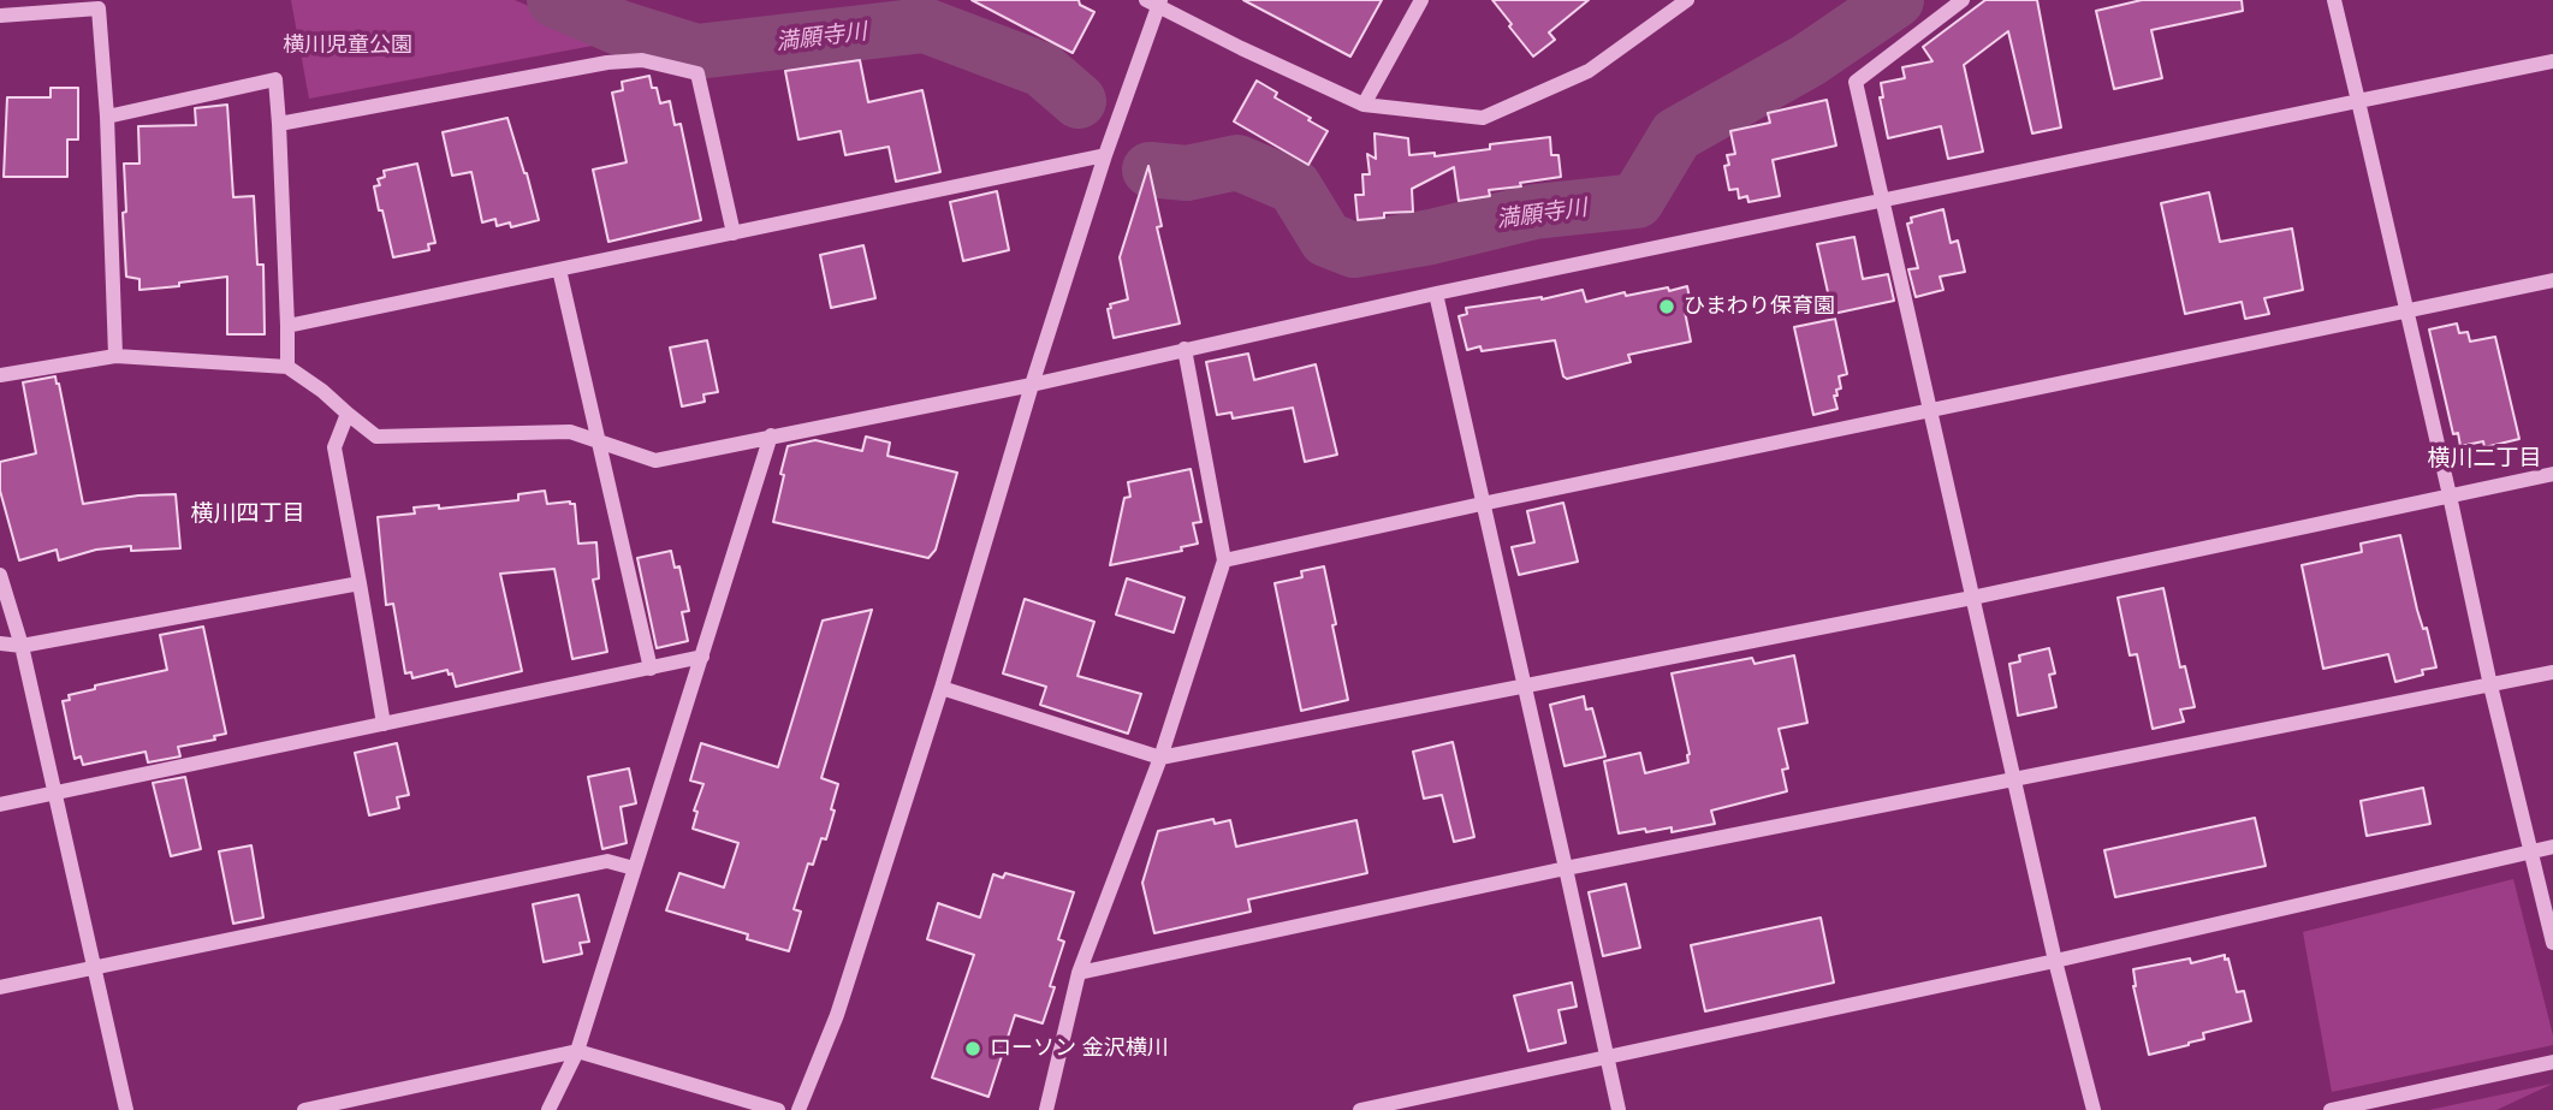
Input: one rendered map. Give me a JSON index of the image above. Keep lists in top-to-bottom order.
{
  "districts": ["横川二丁目", "横川四丁目"],
  "water": ["満願寺川"],
  "parks": ["横川児童公園"],
  "places": ["ひまわり保育園", "ローソン 金沢横川"]
}
